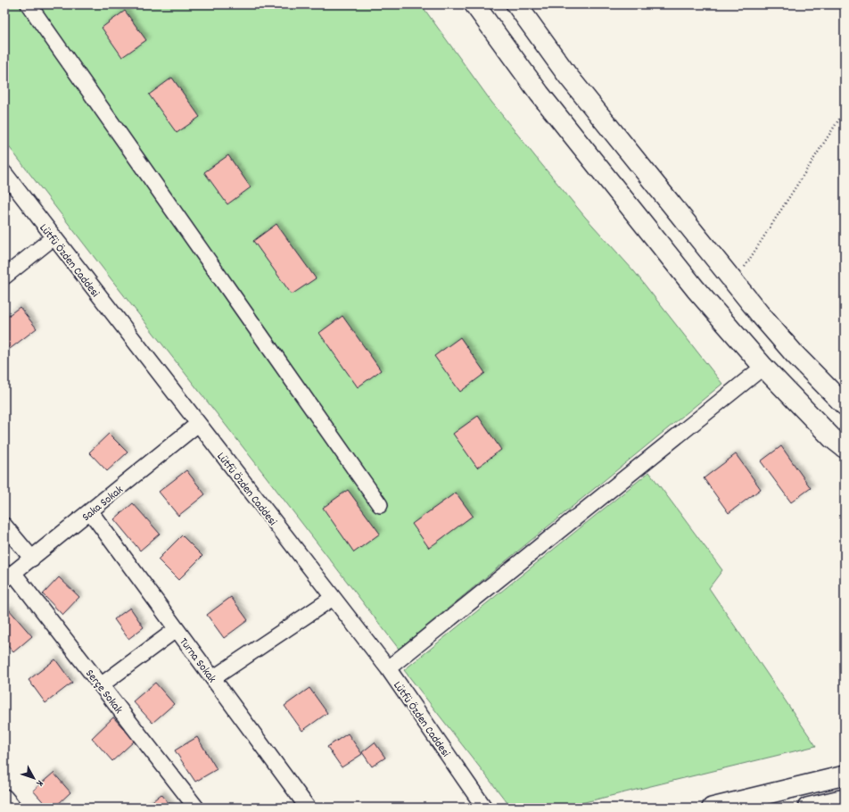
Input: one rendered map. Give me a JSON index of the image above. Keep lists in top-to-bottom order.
{
  "streets": {
    "street": [
      "Lütfü Özden Caddesi",
      "Saka Sokak",
      "Turna Sokak",
      "Serçe Sokak"
    ]
  },
  "crossings": [
    ["Lütfü Özden Caddesi", "Saka Sokak"],
    ["Saka Sokak", "Turna Sokak"],
    ["Saka Sokak", "Serçe Sokak"]
  ],
  "north": "bottom right"
}
